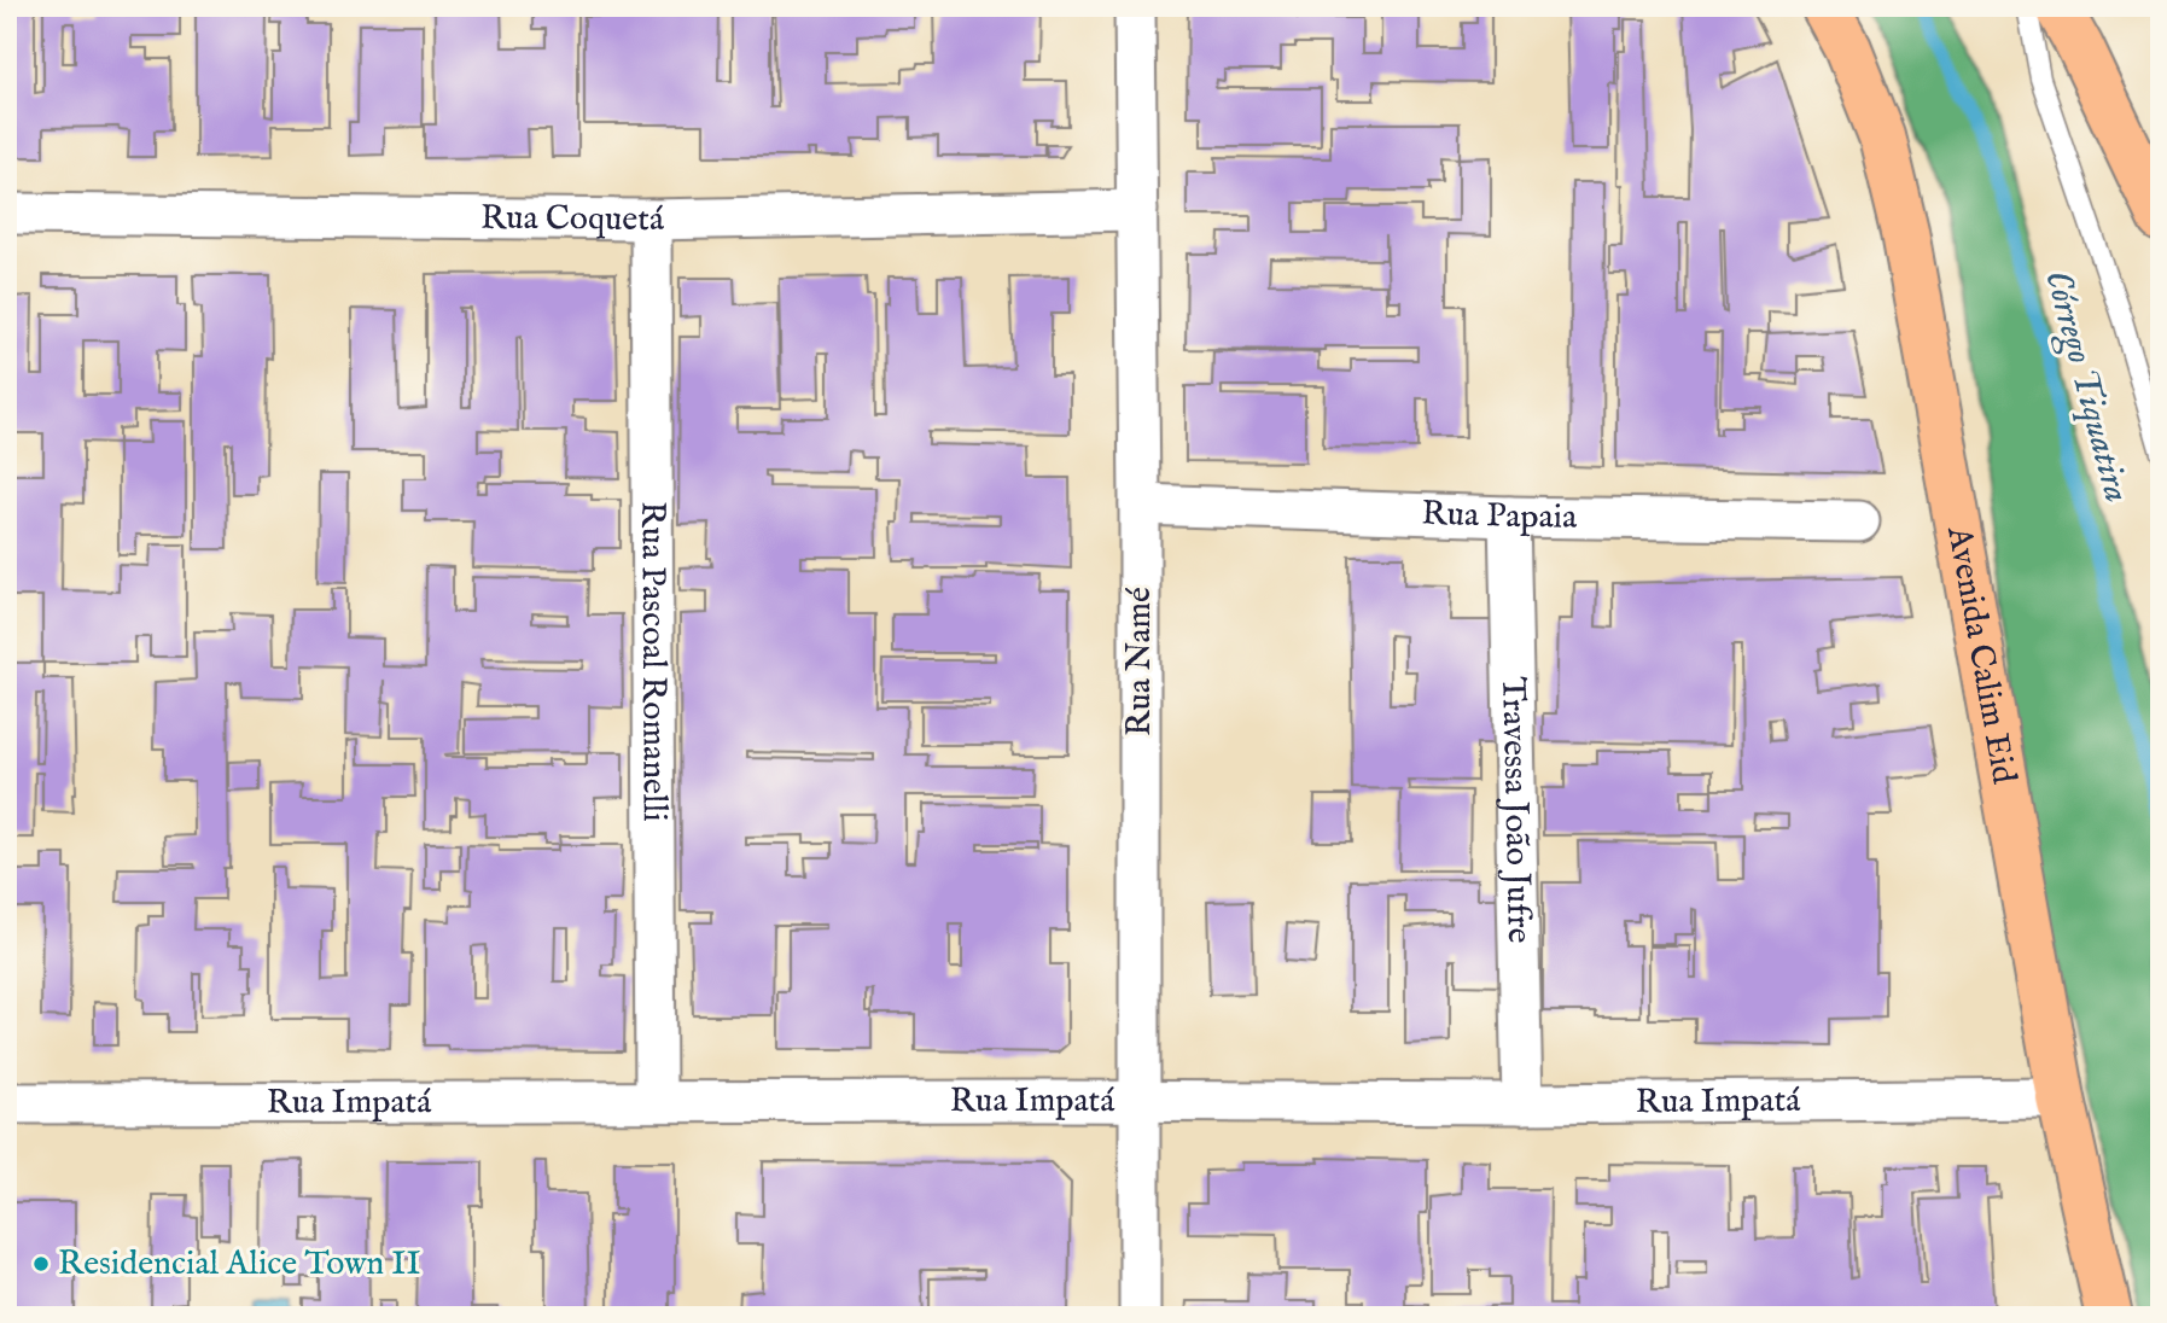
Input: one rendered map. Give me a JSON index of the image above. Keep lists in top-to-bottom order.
{
  "streets": {
    "main road": ["Avenida Calim Eid"],
    "street": [
      "Rua Coquetá",
      "Rua Papaia",
      "Rua Pascoal Romanelli",
      "Rua Namé",
      "Travessa João Jufre",
      "Rua Impatá"
    ]
  },
  "crossings": [
    ["Rua Coquetá", "Rua Pascoal Romanelli"],
    ["Rua Coquetá", "Rua Namé"],
    ["Rua Papaia", "Rua Namé"],
    ["Rua Papaia", "Travessa João Jufre"],
    ["Avenida Calim Eid", "Rua Impatá"],
    ["Rua Pascoal Romanelli", "Rua Impatá"],
    ["Rua Namé", "Rua Impatá"],
    ["Travessa João Jufre", "Rua Impatá"]
  ],
  "water": ["Córrego Tiquatira"],
  "places": ["Residencial Alice Town II"]
}
